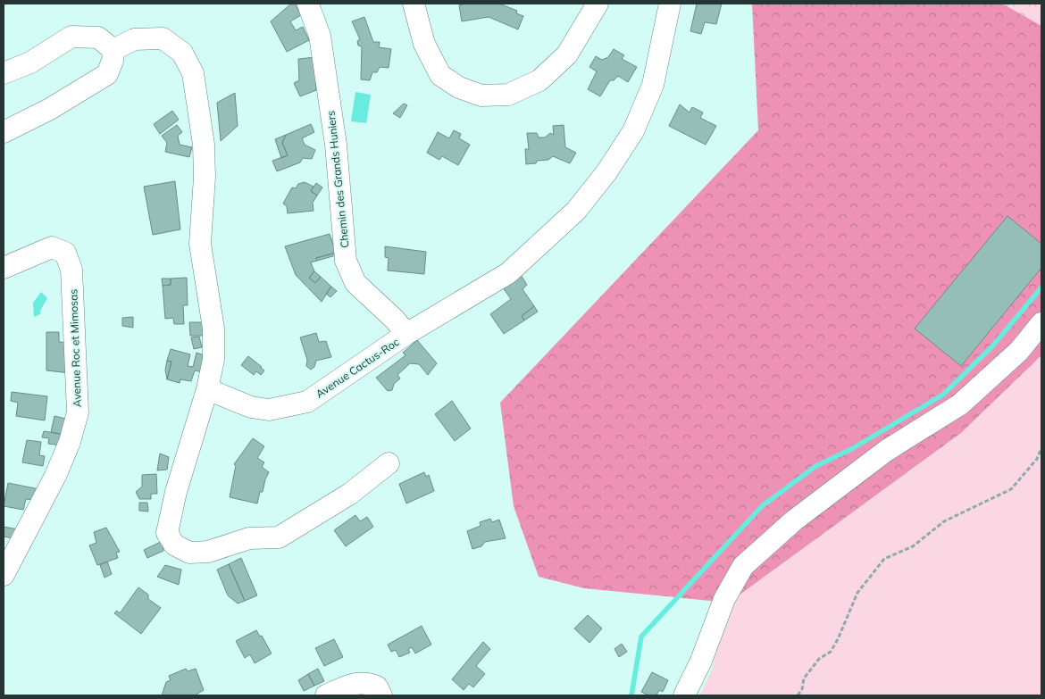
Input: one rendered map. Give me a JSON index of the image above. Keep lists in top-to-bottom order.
{
  "streets": {
    "street": ["Chemin des Grands Huniers", "Avenue Roc et Mimosas", "Avenue Cactus-Roc"]
  },
  "crossings": [
    ["Chemin des Grands Huniers", "Avenue Cactus-Roc"]
  ]
}
